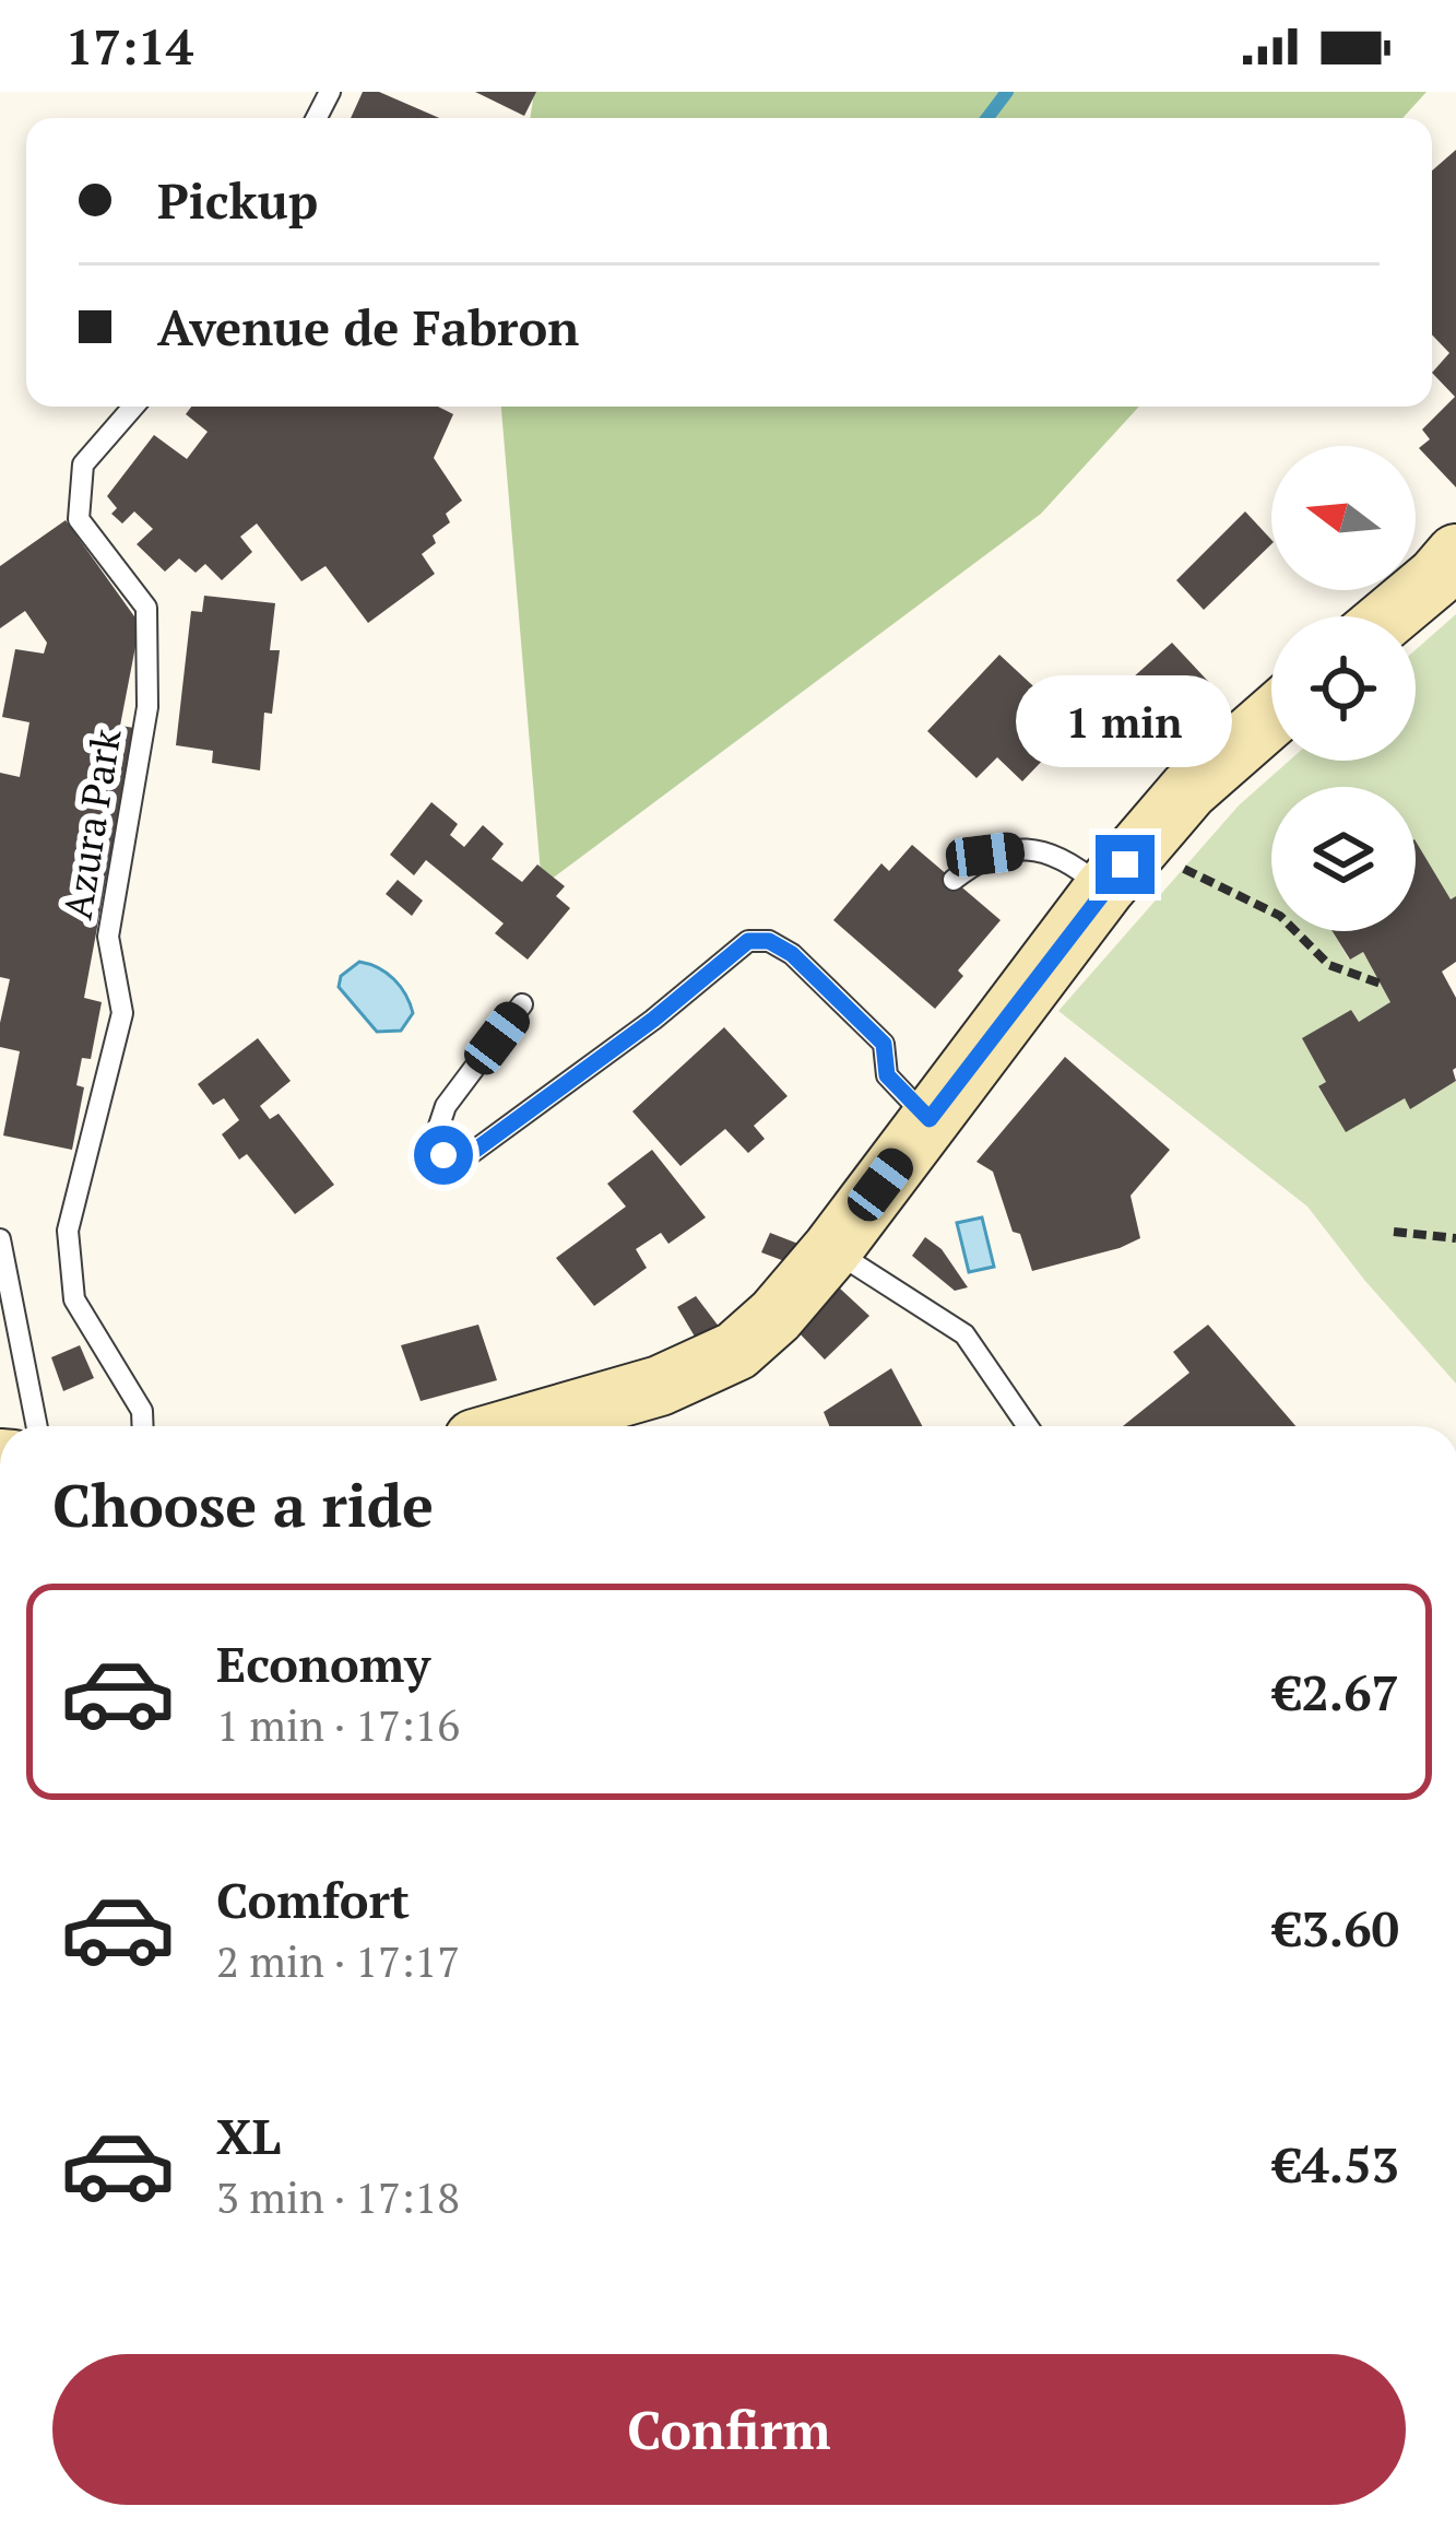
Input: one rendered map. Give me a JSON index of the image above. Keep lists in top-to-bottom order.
{
  "streets": {
    "lane": ["Azura Park"]
  },
  "north": "left",
  "page": {
    "status": "17:14",
    "banner": ["Pickup", "Avenue de Fabron"],
    "bubble": "1 min",
    "heading": "Choose a ride",
    "list": [
      {
        "name": "Economy",
        "note": "1 min · 17:16",
        "value": "€2.67"
      },
      {
        "name": "Comfort",
        "note": "2 min · 17:17",
        "value": "€3.60"
      },
      {
        "name": "XL",
        "note": "3 min · 17:18",
        "value": "€4.53"
      }
    ],
    "buttons": "Confirm"
  }
}
